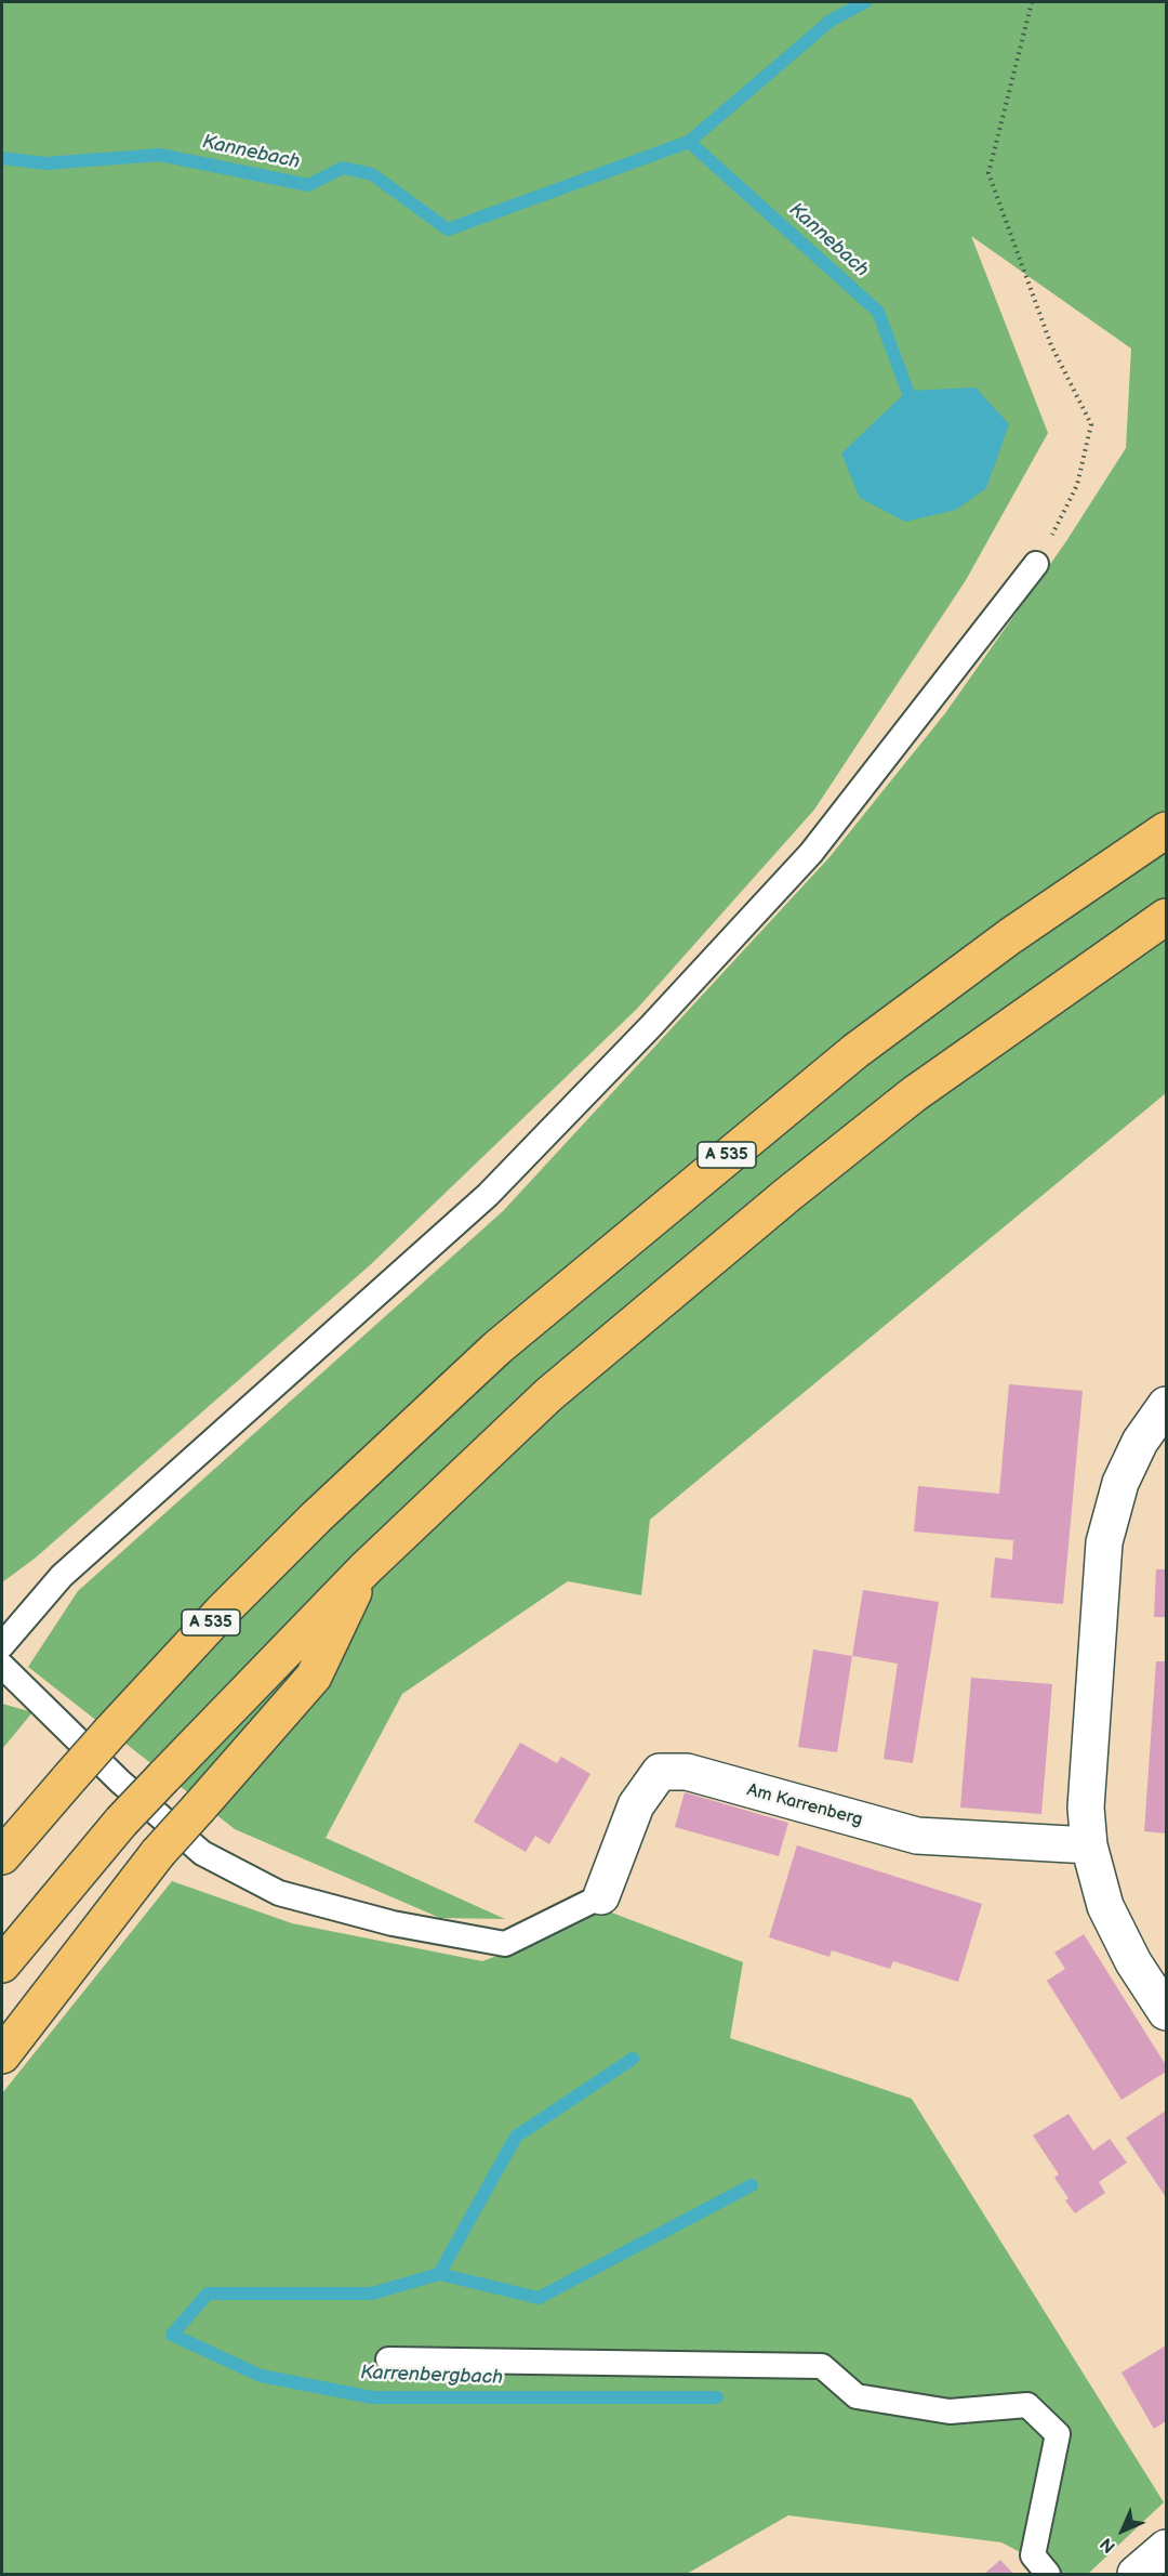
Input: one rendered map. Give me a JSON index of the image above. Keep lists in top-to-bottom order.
{
  "streets": {
    "highway": ["A 535"],
    "street": ["Am Karrenberg"]
  },
  "water": ["Kannebach", "Karrenbergbach"],
  "north": "bottom left"
}
